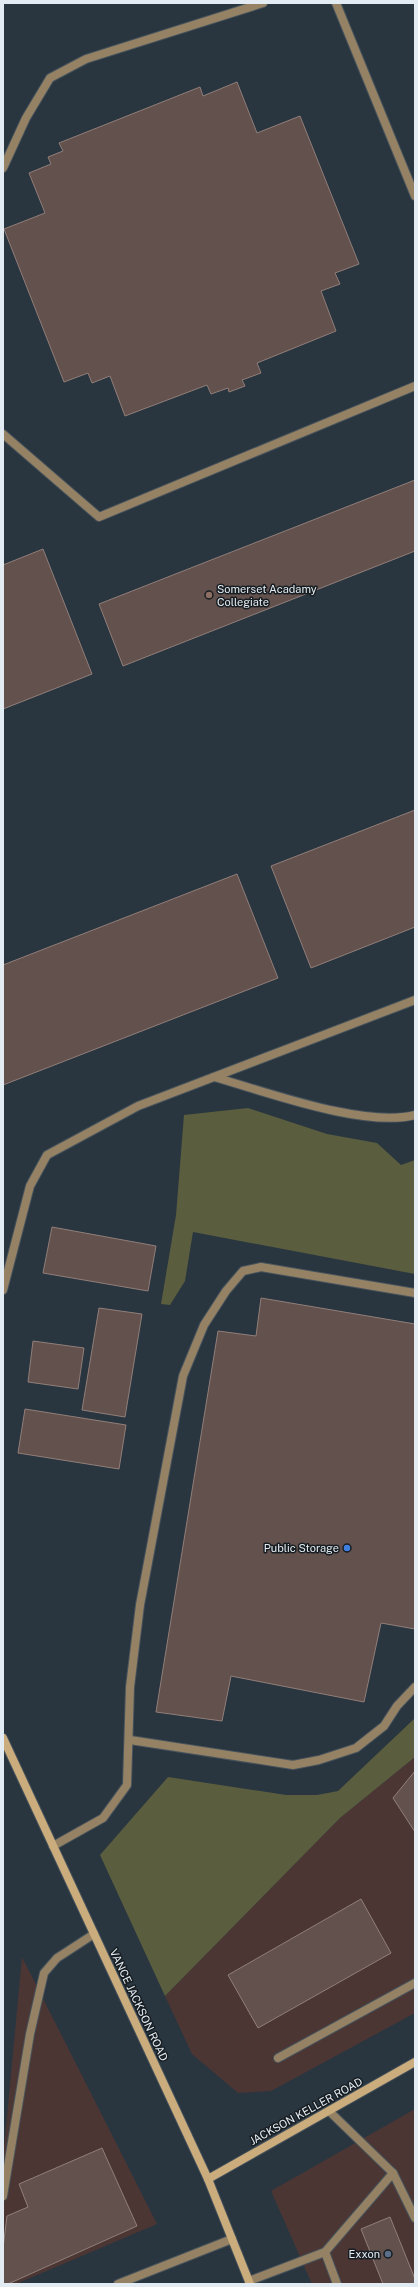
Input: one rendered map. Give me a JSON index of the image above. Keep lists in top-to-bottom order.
{
  "streets": {
    "main road": ["VANCE JACKSON ROAD", "JACKSON KELLER ROAD"]
  },
  "crossings": [
    ["VANCE JACKSON ROAD", "JACKSON KELLER ROAD"]
  ],
  "places": ["Somerset Acadamy Collegiate", "Public Storage", "Exxon"]
}
